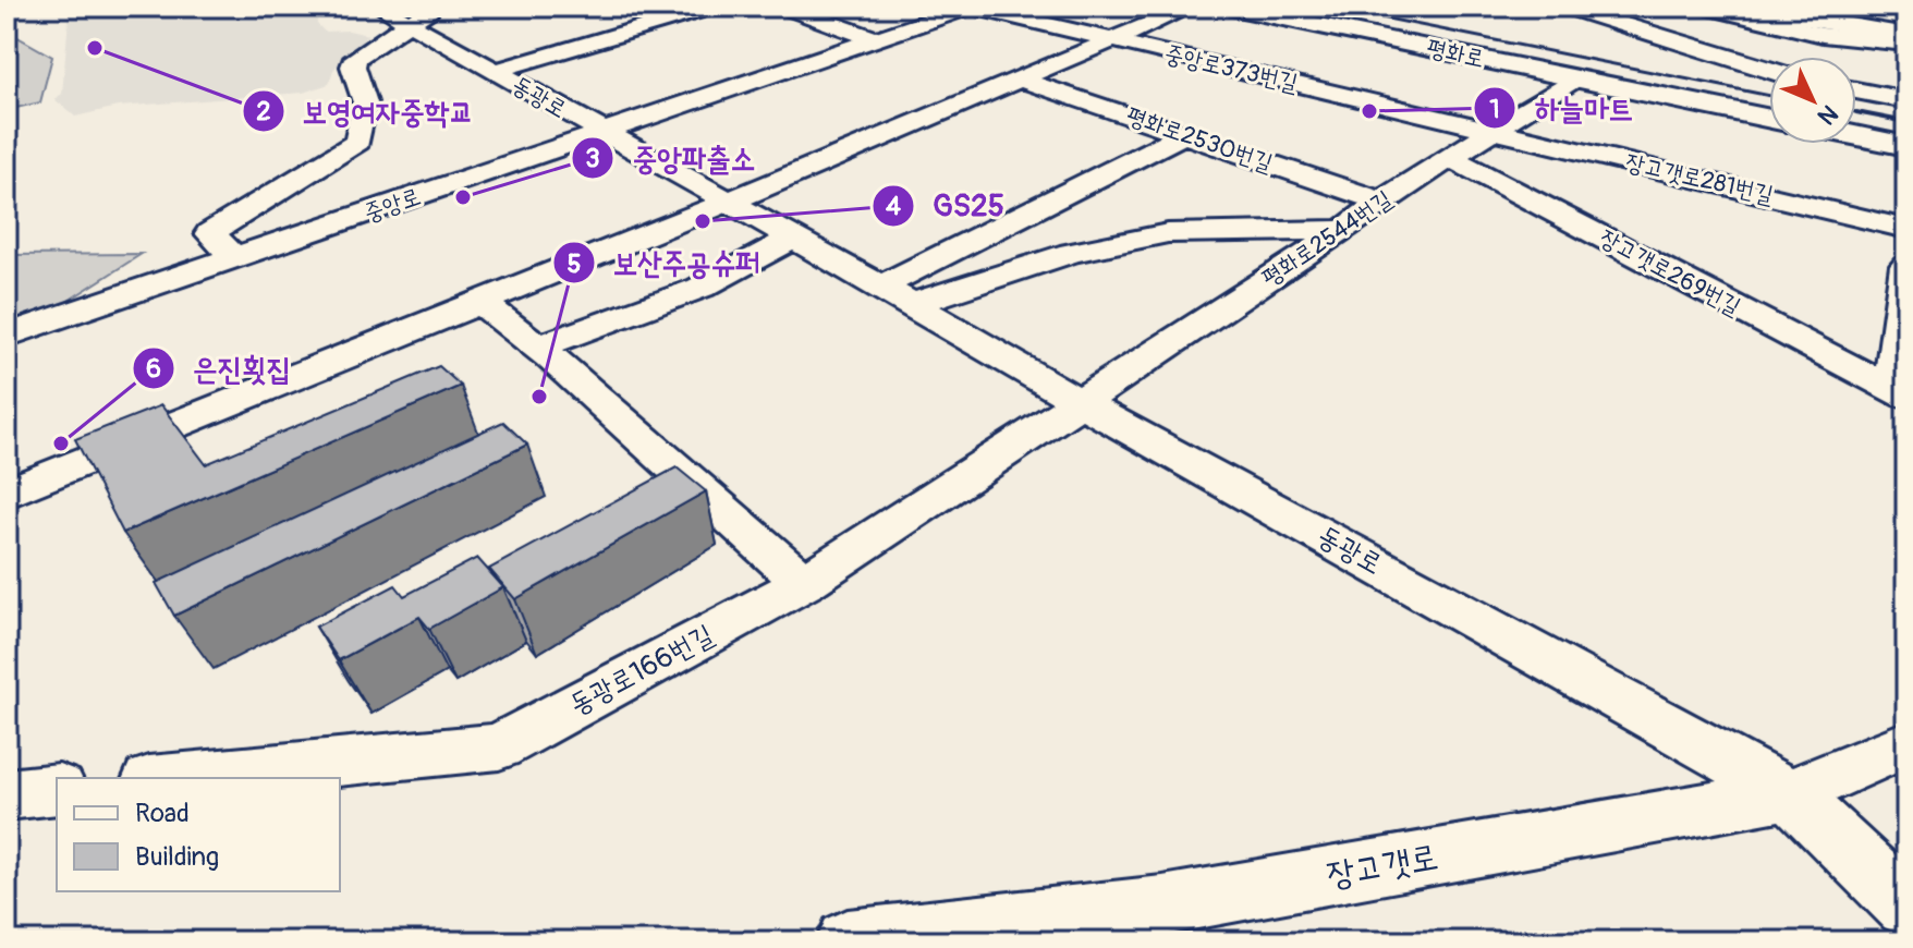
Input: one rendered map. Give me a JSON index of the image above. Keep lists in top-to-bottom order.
{
  "streets": {
    "main road": ["평화로"],
    "street": [
      "중앙로373번길",
      "동광로",
      "평화로2530번길",
      "장고갯로281번길",
      "중앙로",
      "평화로2544번길",
      "장고갯로269번길",
      "동광로166번길",
      "장고갯로"
    ]
  },
  "crossings": [
    ["평화로", "평화로2544번길"],
    ["중앙로373번길", "장고갯로281번길"],
    ["중앙로373번길", "중앙로"],
    ["중앙로373번길", "평화로2544번길"],
    ["동광로", "중앙로"],
    ["동광로", "평화로2544번길"],
    ["동광로", "동광로166번길"],
    ["동광로", "장고갯로"],
    ["평화로2530번길", "평화로2544번길"],
    ["장고갯로281번길", "평화로2544번길"],
    ["평화로2544번길", "장고갯로269번길"],
    ["평화로2544번길", "동광로166번길"]
  ],
  "places": [
    "보영여자중학교",
    "하늘마트",
    "중앙파출소",
    "GS25",
    "보산주공슈퍼",
    "은진횟집"
  ],
  "legend": ["Road", "Building"],
  "north": "bottom right"
}
